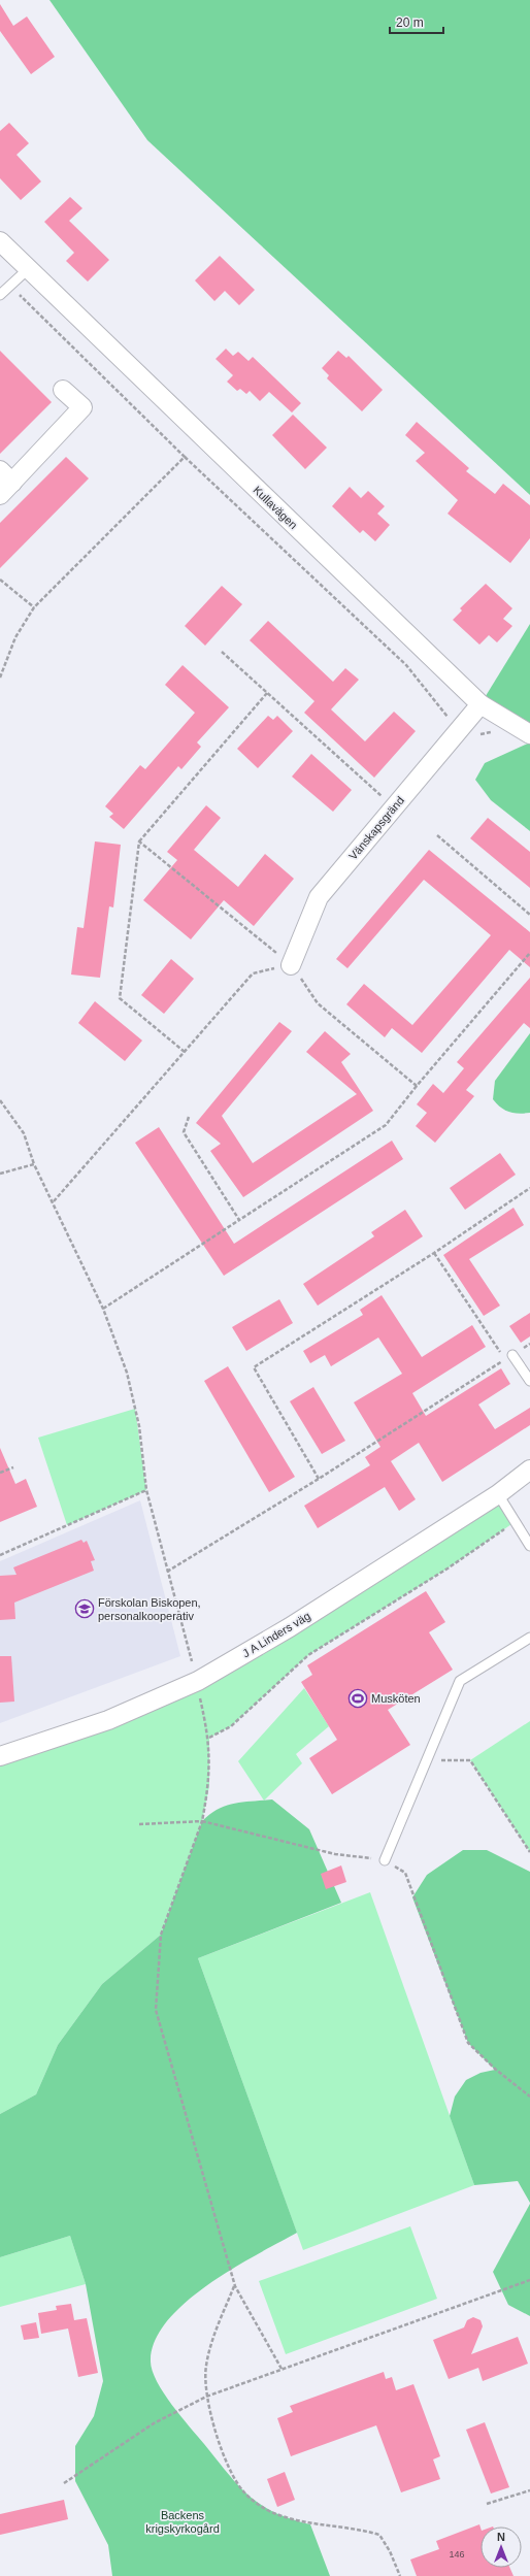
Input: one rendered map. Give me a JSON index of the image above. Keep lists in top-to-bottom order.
{
  "streets": {
    "street": ["Kullavägen", "Vänskapsgränd", "J A Linders väg"]
  },
  "crossings": [
    ["Kullavägen", "Vänskapsgränd"]
  ],
  "parks": ["Backens krigskyrkogård"],
  "places": {
    "school or university": ["Förskolan Biskopen, personalkooperativ"],
    "sports": ["Musköten"]
  },
  "house_numbers": ["146"],
  "scale_bar": "20 m",
  "north": "top"
}
